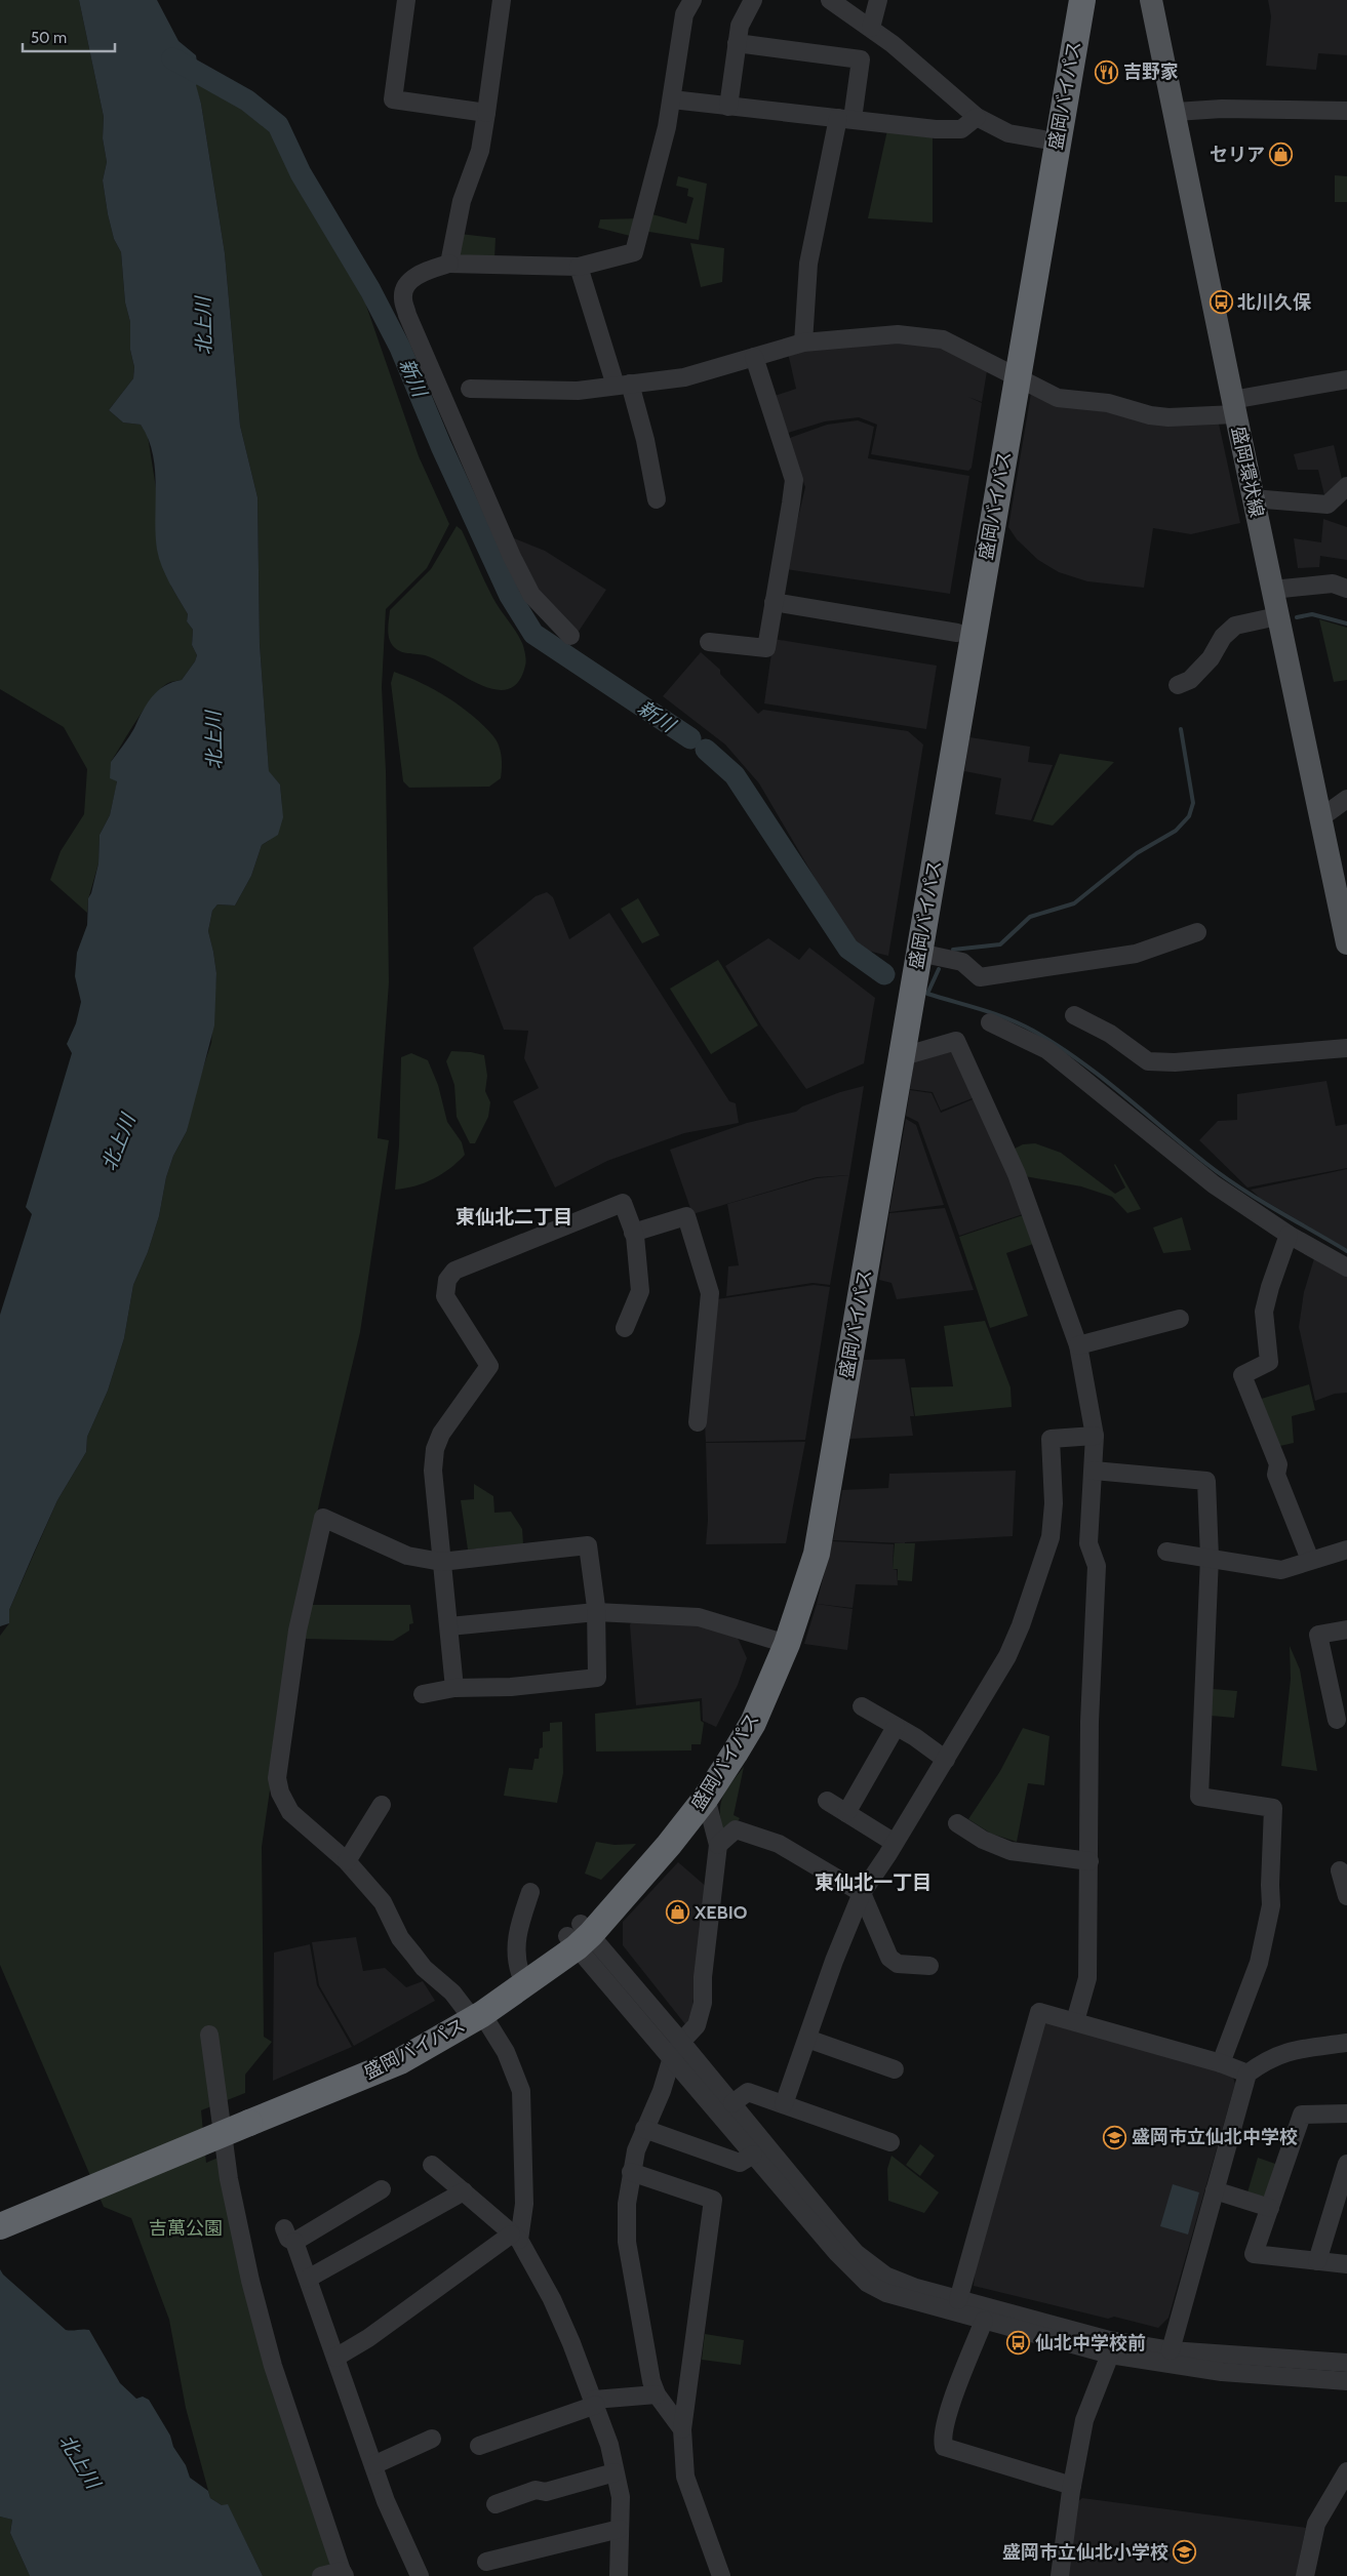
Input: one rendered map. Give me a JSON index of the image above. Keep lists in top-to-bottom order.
{
  "streets": {
    "highway": ["盛岡バイパス"],
    "main road": ["盛岡環状線"]
  },
  "districts": ["東仙北二丁目", "東仙北一丁目"],
  "water": ["北上川", "新川"],
  "parks": ["吉萬公園"],
  "places": {
    "restaurant": ["吉野家"],
    "shop": ["セリア", "XEBIO"],
    "bus stop": ["北川久保", "仙北中学校前"],
    "school or university": ["盛岡市立仙北中学校", "盛岡市立仙北小学校"]
  },
  "scale_bar": "50 m"
}
